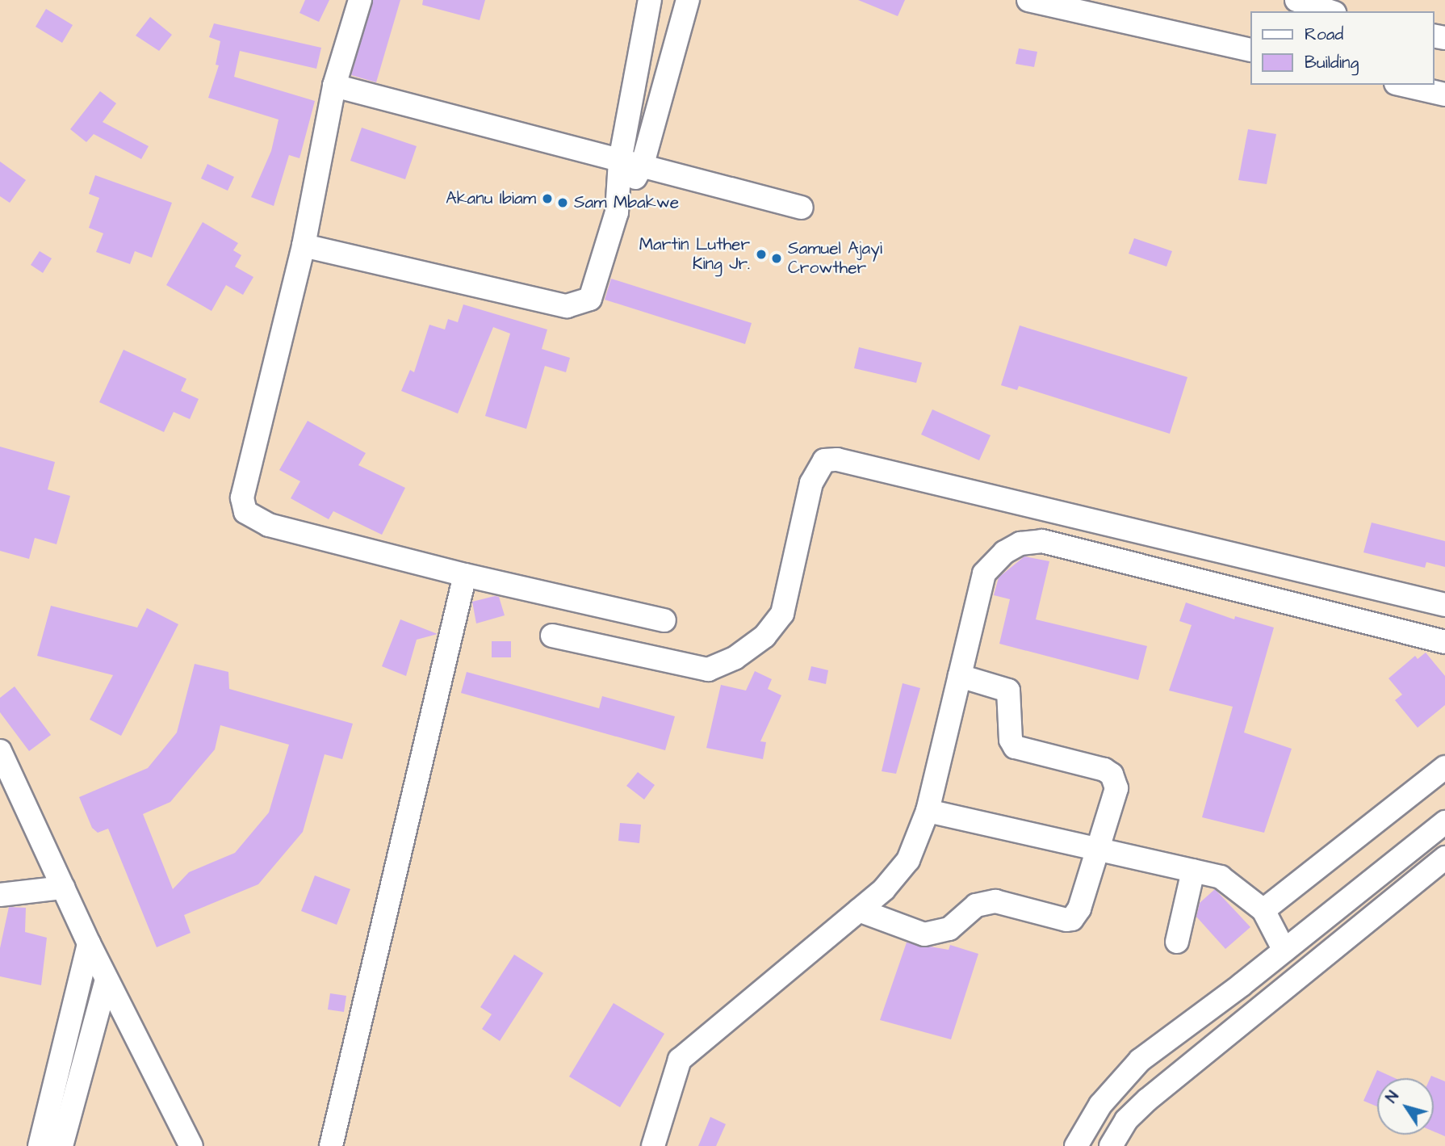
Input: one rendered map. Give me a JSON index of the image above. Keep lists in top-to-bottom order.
{
  "places": [
    "Akanu Ibiam",
    "Sam Mbakwe",
    "Martin Luther King Jr.",
    "Samuel Ajayi Crowther"
  ],
  "legend": ["Road", "Building"],
  "north": "top left"
}
